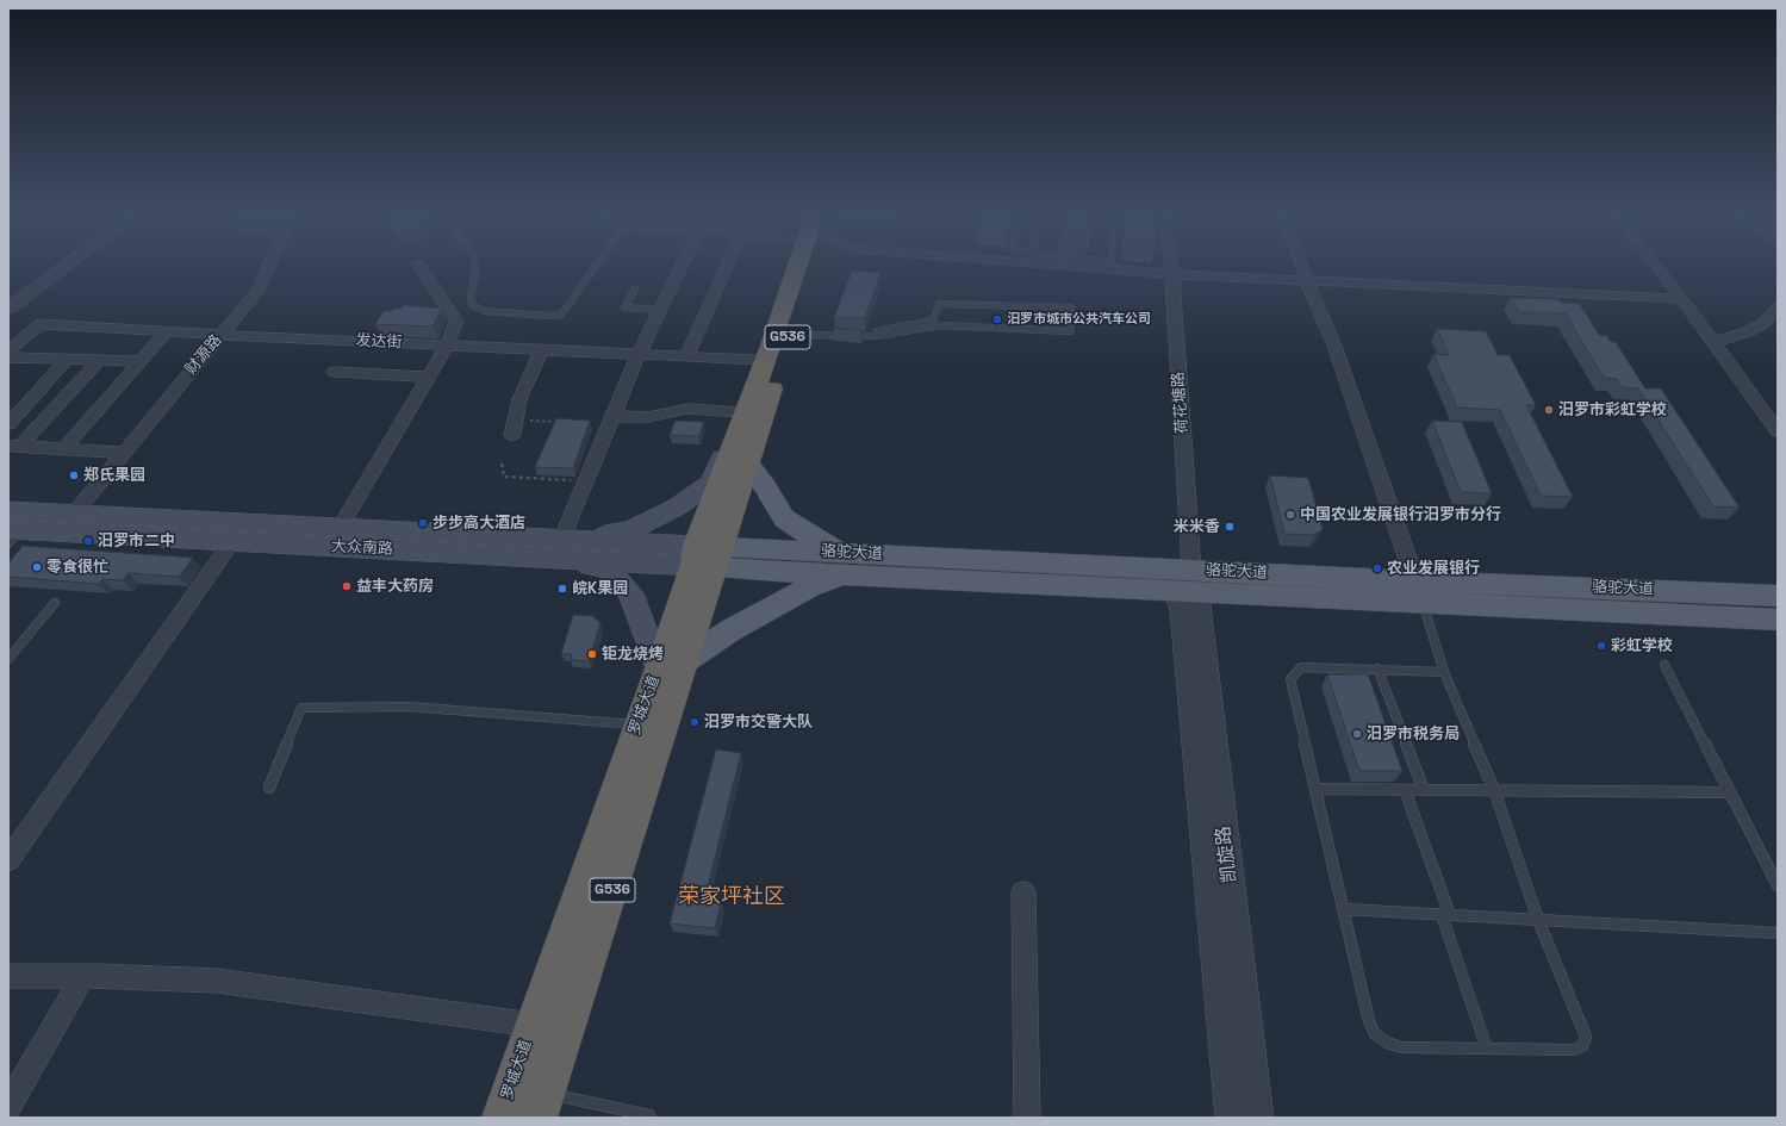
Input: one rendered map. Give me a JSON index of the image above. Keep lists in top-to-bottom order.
{
  "streets": {
    "highway": ["G536", "罗城大道"],
    "main road": ["大众南路", "骆驼大道"],
    "street": [
      "发达街",
      "财源路",
      "荷花塘路",
      "凯旋路"
    ]
  },
  "crossings": [
    ["发达街", "财源路"],
    ["发达街", "罗城大道"],
    ["财源路", "大众南路"],
    ["荷花塘路", "骆驼大道"],
    ["荷花塘路", "凯旋路"],
    ["大众南路", "骆驼大道"],
    ["大众南路", "罗城大道"],
    ["骆驼大道", "罗城大道"],
    ["骆驼大道", "凯旋路"]
  ],
  "districts": ["荣家坪社区"],
  "places": [
    "汨罗市城市公共汽车公司",
    "汨罗市彩虹学校",
    "郑氏果园",
    "中国农业发展银行汨罗市分行",
    "步步高大酒店",
    "米米香",
    "汨罗市二中",
    "零食很忙",
    "农业发展银行",
    "益丰大药房",
    "皖K果园",
    "彩虹学校",
    "钜龙烧烤",
    "汨罗市交警大队",
    "汨罗市税务局"
  ]
}
